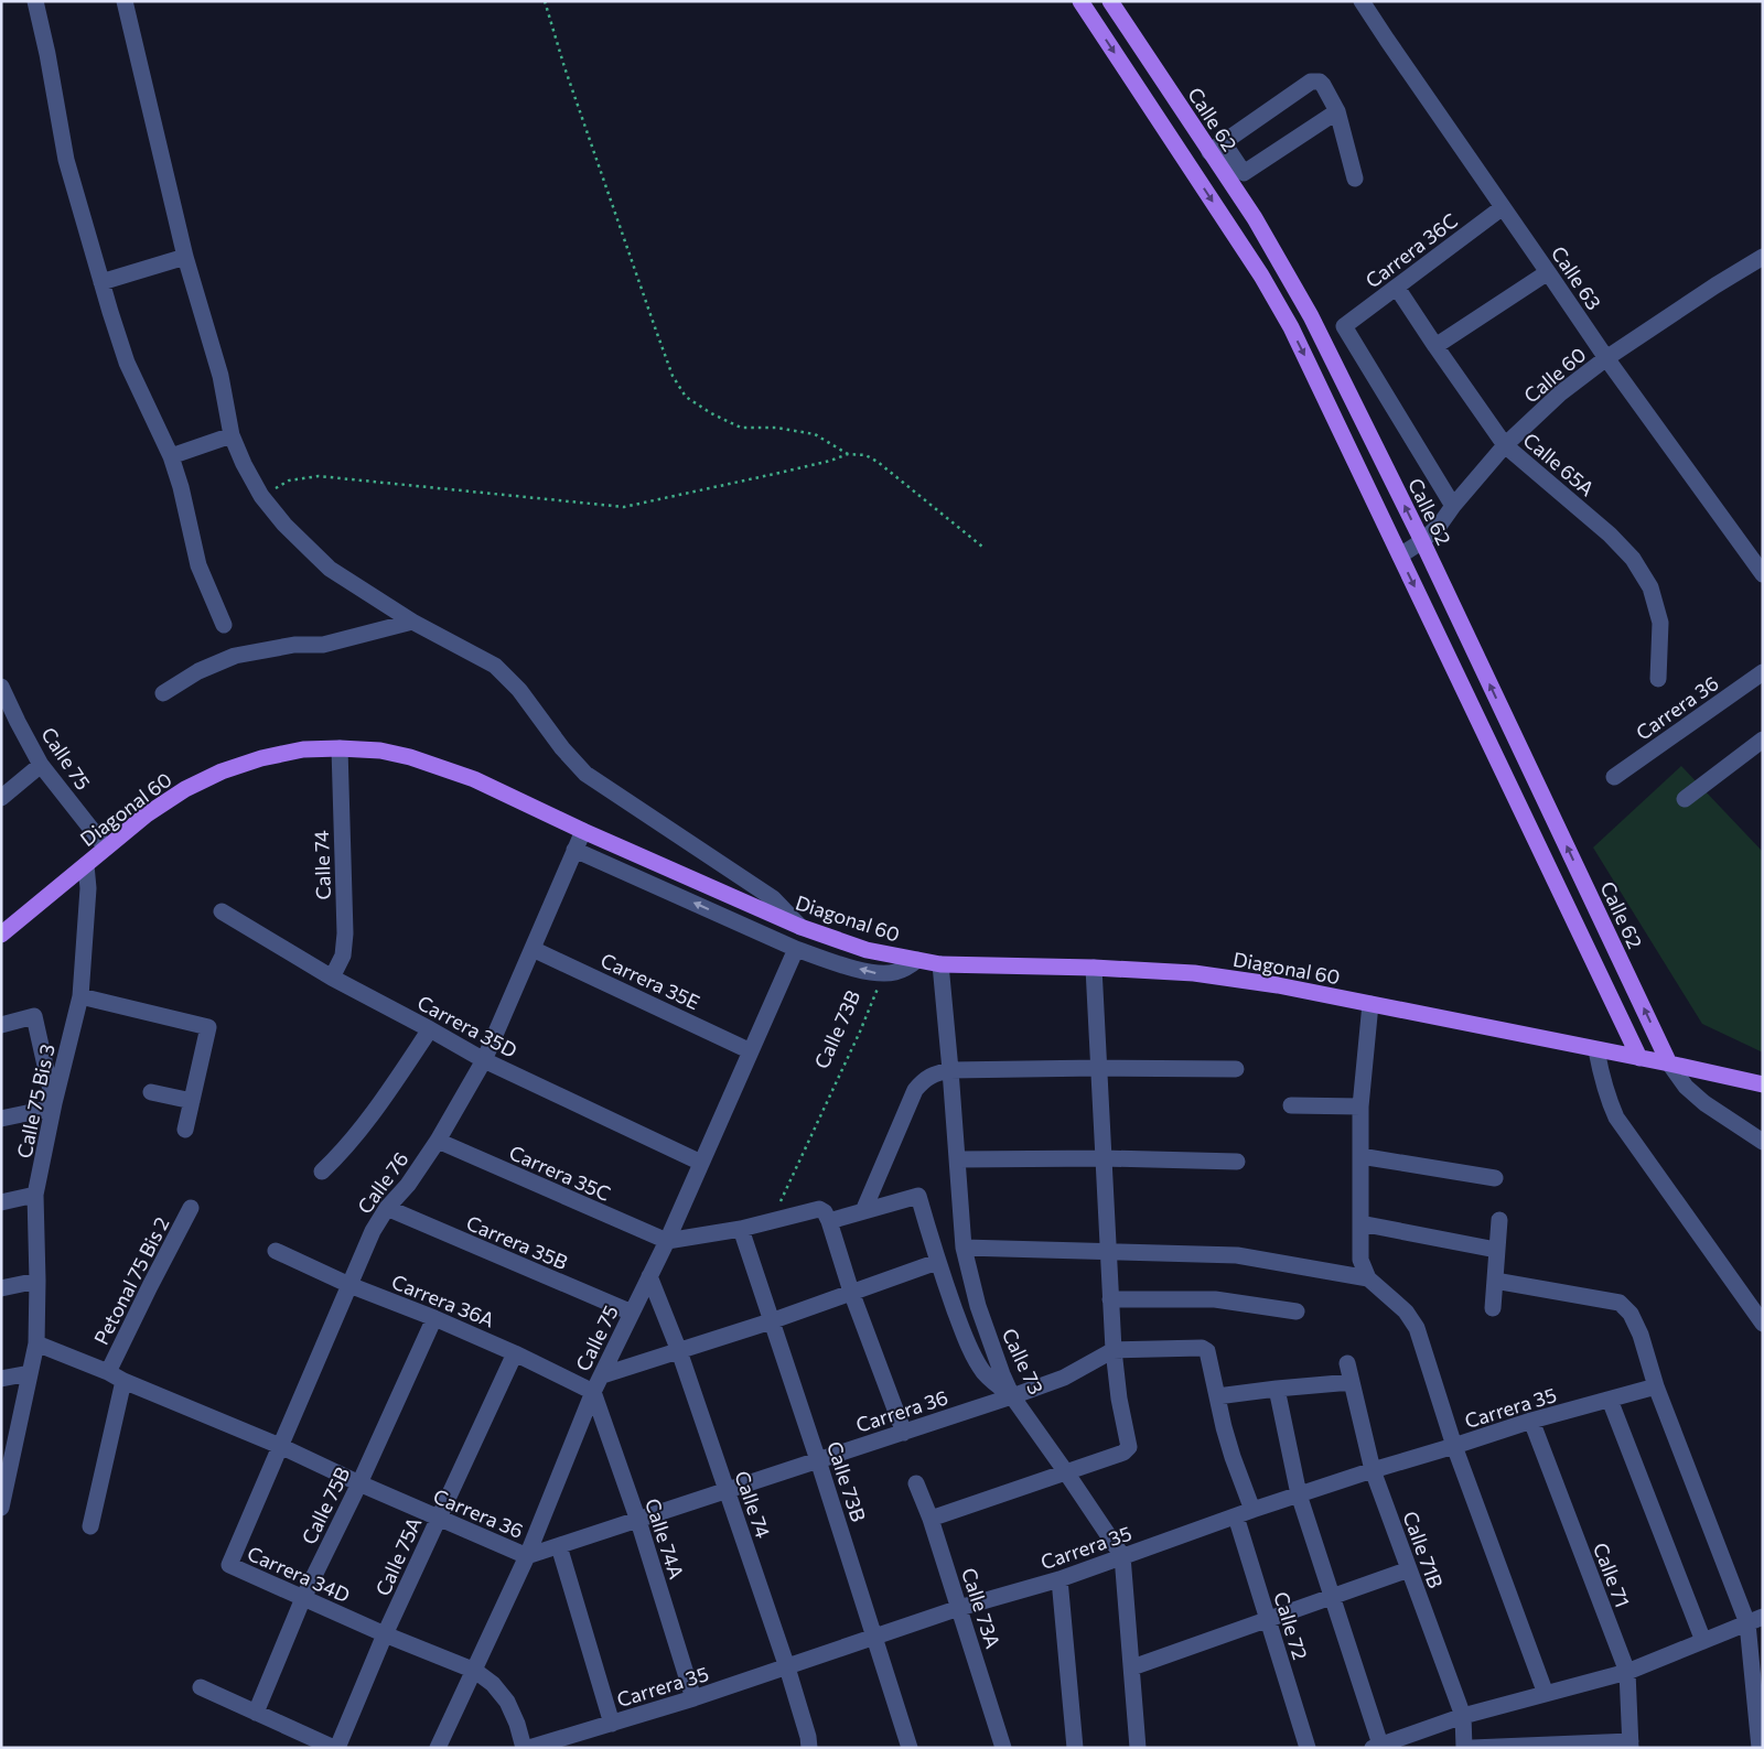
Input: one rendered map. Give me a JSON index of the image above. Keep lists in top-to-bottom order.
{
  "streets": {
    "main road": ["Calle 62", "Diagonal 60"],
    "street": [
      "Carrera 36C",
      "Calle 63",
      "Calle 60",
      "Calle 65A",
      "Carrera 36",
      "Calle 75",
      "Calle 74",
      "Carrera 35E",
      "Carrera 35D",
      "Calle 73B",
      "Calle 75 Bis 3",
      "Carrera 35C",
      "Calle 76",
      "Carrera 35B",
      "Petonal 75 Bis 2",
      "Carrera 36A",
      "Calle 73",
      "Carrera 35",
      "Calle 75B",
      "Calle 74A",
      "Calle 71B",
      "Calle 75A",
      "Carrera 34D",
      "Calle 71",
      "Calle 73A",
      "Calle 72"
    ]
  },
  "crossings": [
    ["Calle 62", "Calle 60"],
    ["Calle 62", "Diagonal 60"],
    ["Carrera 36C", "Calle 63"],
    ["Carrera 36C", "Calle 60"],
    ["Carrera 36C", "Calle 65A"],
    ["Calle 63", "Calle 60"],
    ["Calle 60", "Calle 65A"],
    ["Carrera 36", "Calle 75"],
    ["Carrera 36", "Calle 74"],
    ["Carrera 36", "Calle 73B"],
    ["Carrera 36", "Calle 75 Bis 3"],
    ["Carrera 36", "Calle 76"],
    ["Carrera 36", "Petonal 75 Bis 2"],
    ["Carrera 36", "Calle 73"],
    ["Carrera 36", "Calle 75B"],
    ["Carrera 36", "Calle 74A"],
    ["Carrera 36", "Calle 75A"],
    ["Calle 75", "Diagonal 60"],
    ["Calle 75", "Calle 74"],
    ["Calle 75", "Carrera 35E"],
    ["Calle 75", "Carrera 35D"],
    ["Calle 75", "Carrera 35C"],
    ["Calle 75", "Carrera 35B"],
    ["Calle 75", "Carrera 36A"],
    ["Calle 75", "Calle 74A"],
    ["Calle 75", "Carrera 34D"],
    ["Diagonal 60", "Calle 74"],
    ["Diagonal 60", "Calle 75 Bis 3"],
    ["Diagonal 60", "Calle 76"],
    ["Diagonal 60", "Calle 73"],
    ["Calle 74", "Carrera 35D"],
    ["Calle 74", "Carrera 35"],
    ["Carrera 35E", "Calle 76"],
    ["Carrera 35D", "Calle 76"],
    ["Calle 73B", "Carrera 35"],
    ["Carrera 35C", "Calle 76"],
    ["Calle 76", "Carrera 35B"],
    ["Calle 76", "Carrera 36A"],
    ["Calle 76", "Carrera 34D"],
    ["Carrera 36A", "Calle 75B"],
    ["Carrera 36A", "Calle 74A"],
    ["Carrera 36A", "Calle 75A"],
    ["Calle 73", "Carrera 35"],
    ["Carrera 35", "Calle 74A"],
    ["Carrera 35", "Calle 71B"],
    ["Carrera 35", "Calle 71"],
    ["Carrera 35", "Calle 73A"],
    ["Carrera 35", "Calle 72"],
    ["Calle 75B", "Carrera 34D"],
    ["Calle 75A", "Carrera 34D"]
  ]
}
